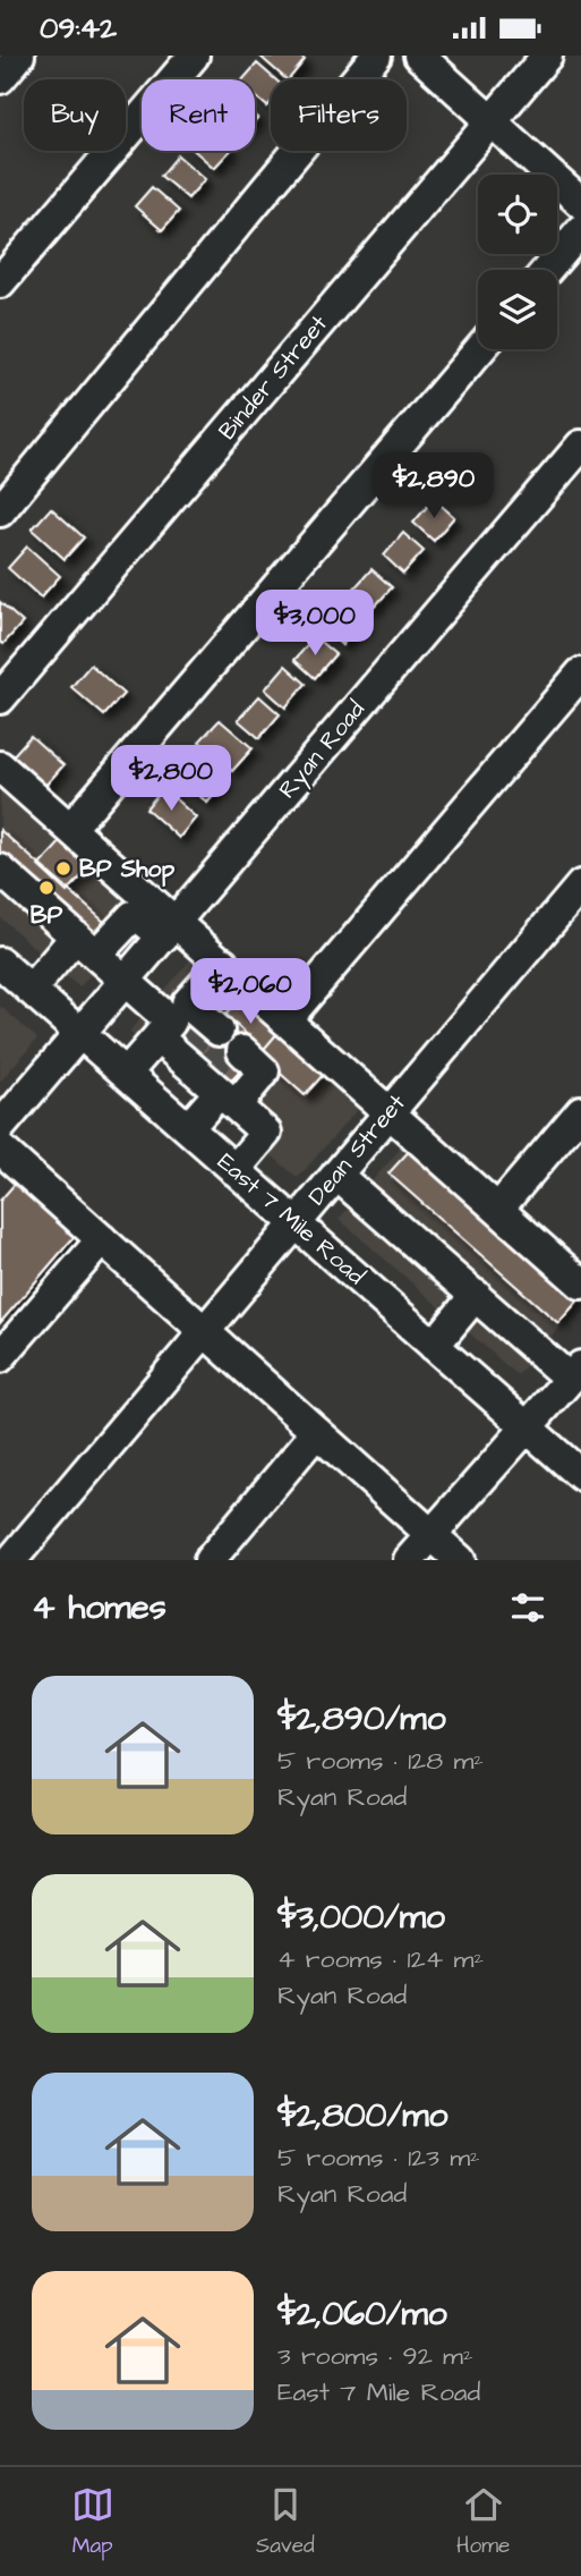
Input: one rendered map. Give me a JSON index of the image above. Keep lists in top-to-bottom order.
{
  "streets": {
    "street": [
      "Binder Street",
      "Ryan Road",
      "Dean Street",
      "East 7 Mile Road"
    ]
  },
  "crossings": [
    ["Ryan Road", "East 7 Mile Road"],
    ["Dean Street", "East 7 Mile Road"]
  ],
  "places": ["BP Shop", "BP"],
  "page": {
    "status": "09:42",
    "chip": ["Buy", "Rent", "Filters"],
    "price": [
      "$2,890",
      "$3,000",
      "$2,800",
      "$2,060"
    ],
    "heading": "4 homes",
    "list": [
      {
        "name": "$2,890/mo",
        "note": "5 rooms · 128 m² · Ryan Road"
      },
      {
        "name": "$3,000/mo",
        "note": "4 rooms · 124 m² · Ryan Road"
      },
      {
        "name": "$2,800/mo",
        "note": "5 rooms · 123 m² · Ryan Road"
      },
      {
        "name": "$2,060/mo",
        "note": "3 rooms · 92 m² · East 7 Mile Road"
      }
    ],
    "tabs": ["Map", "Saved", "Home"]
  }
}
